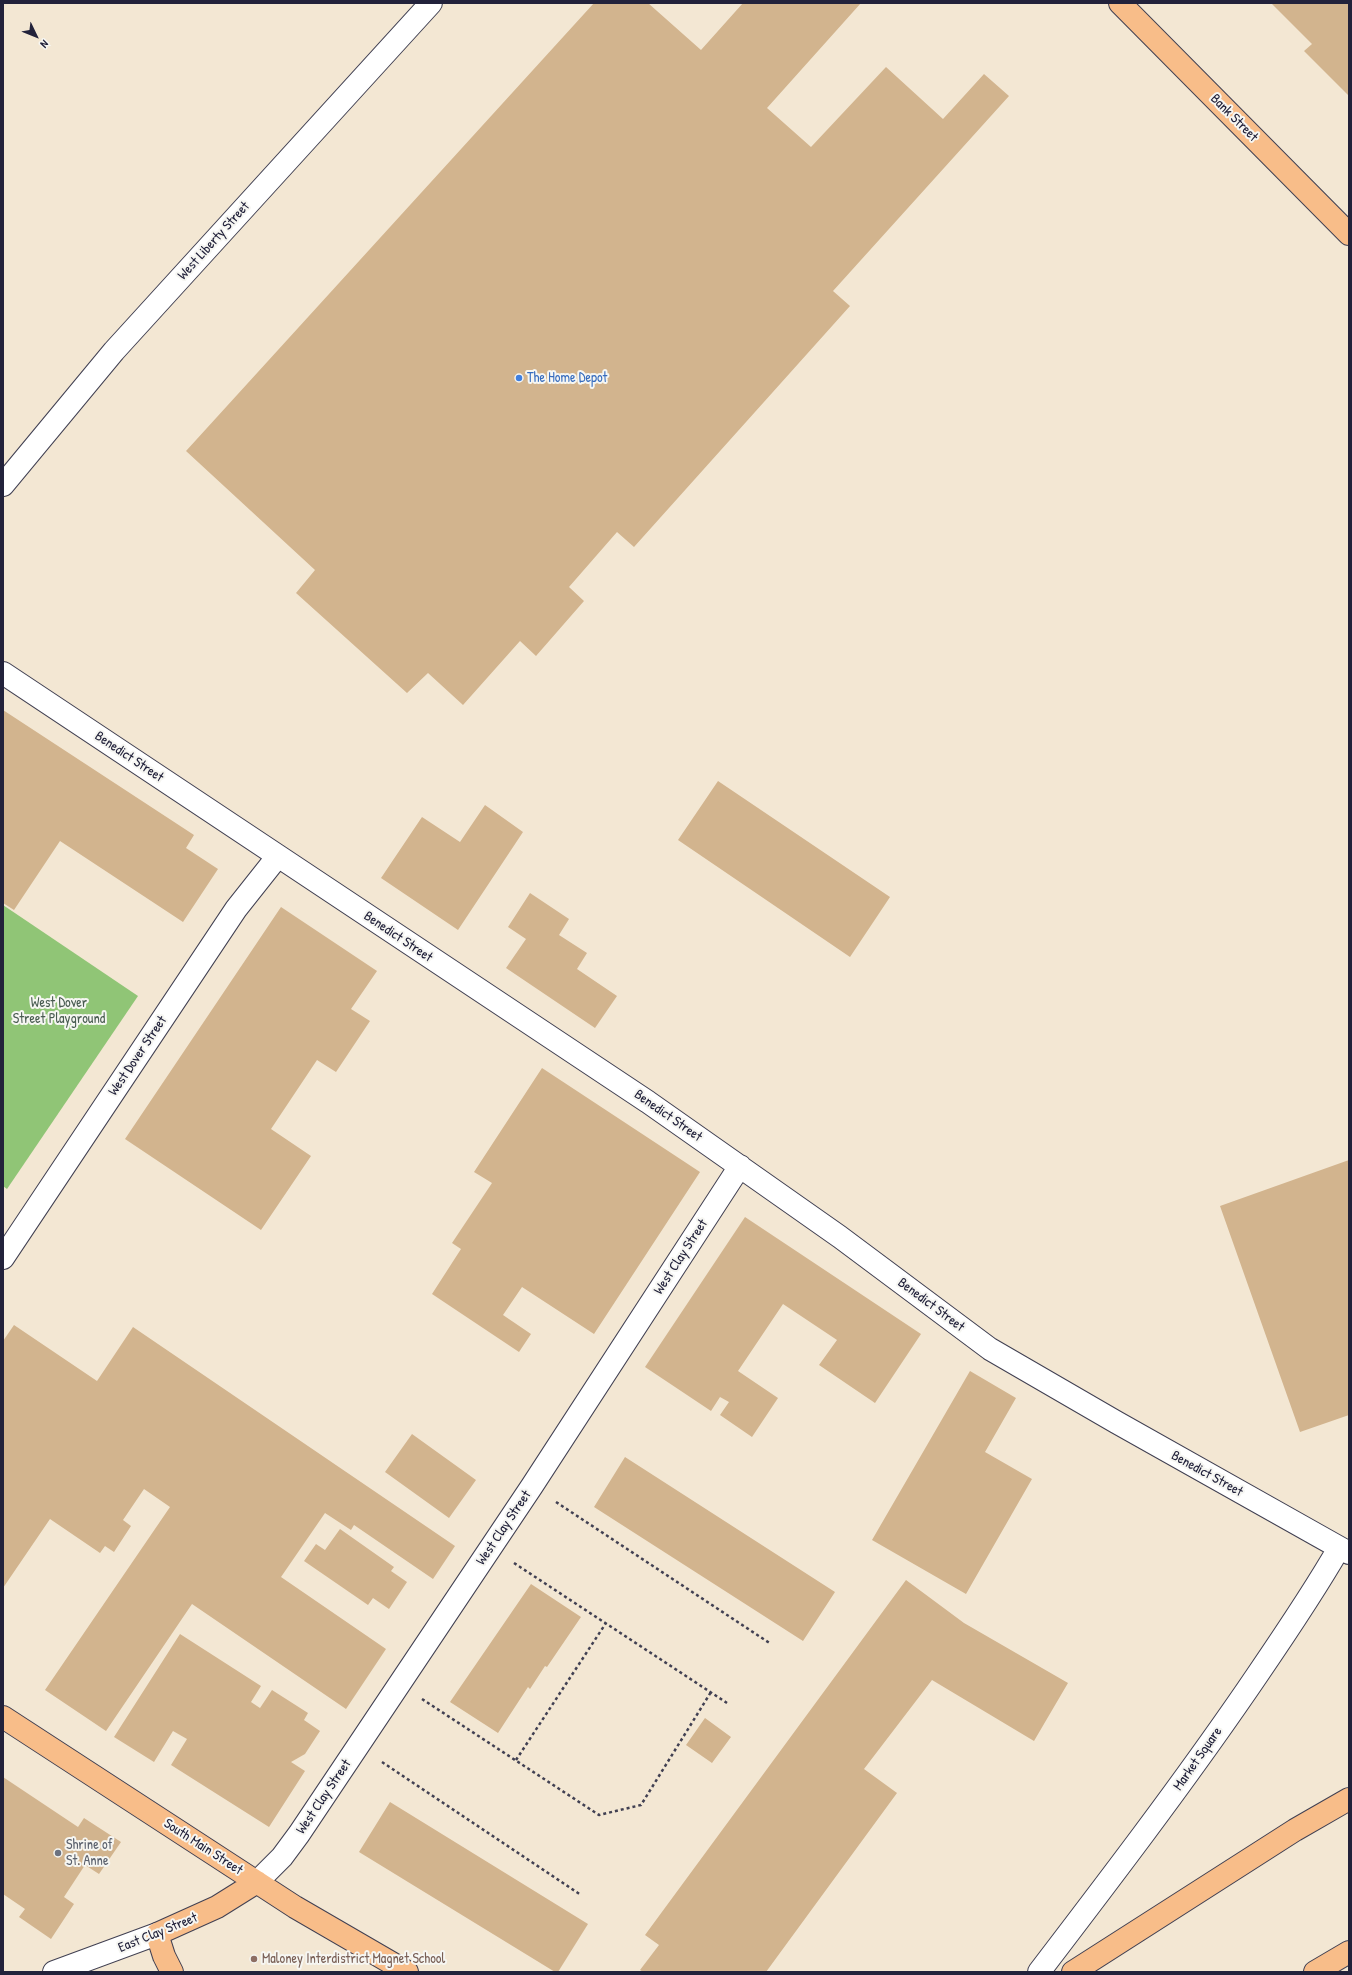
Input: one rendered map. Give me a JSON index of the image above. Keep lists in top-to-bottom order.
{
  "streets": {
    "main road": ["Bank Street", "South Main Street", "East Clay Street"],
    "street": [
      "West Liberty Street",
      "Benedict Street",
      "West Dover Street",
      "West Clay Street",
      "Market Square"
    ]
  },
  "crossings": [
    ["Benedict Street", "West Dover Street"],
    ["Benedict Street", "West Clay Street"],
    ["Benedict Street", "Market Square"],
    ["West Clay Street", "South Main Street"],
    ["West Clay Street", "East Clay Street"],
    ["South Main Street", "East Clay Street"]
  ],
  "parks": ["West Dover Street Playground"],
  "places": ["The Home Depot", "Shrine of St. Anne", "Maloney Interdistrict Magnet School"],
  "north": "bottom right"
}
